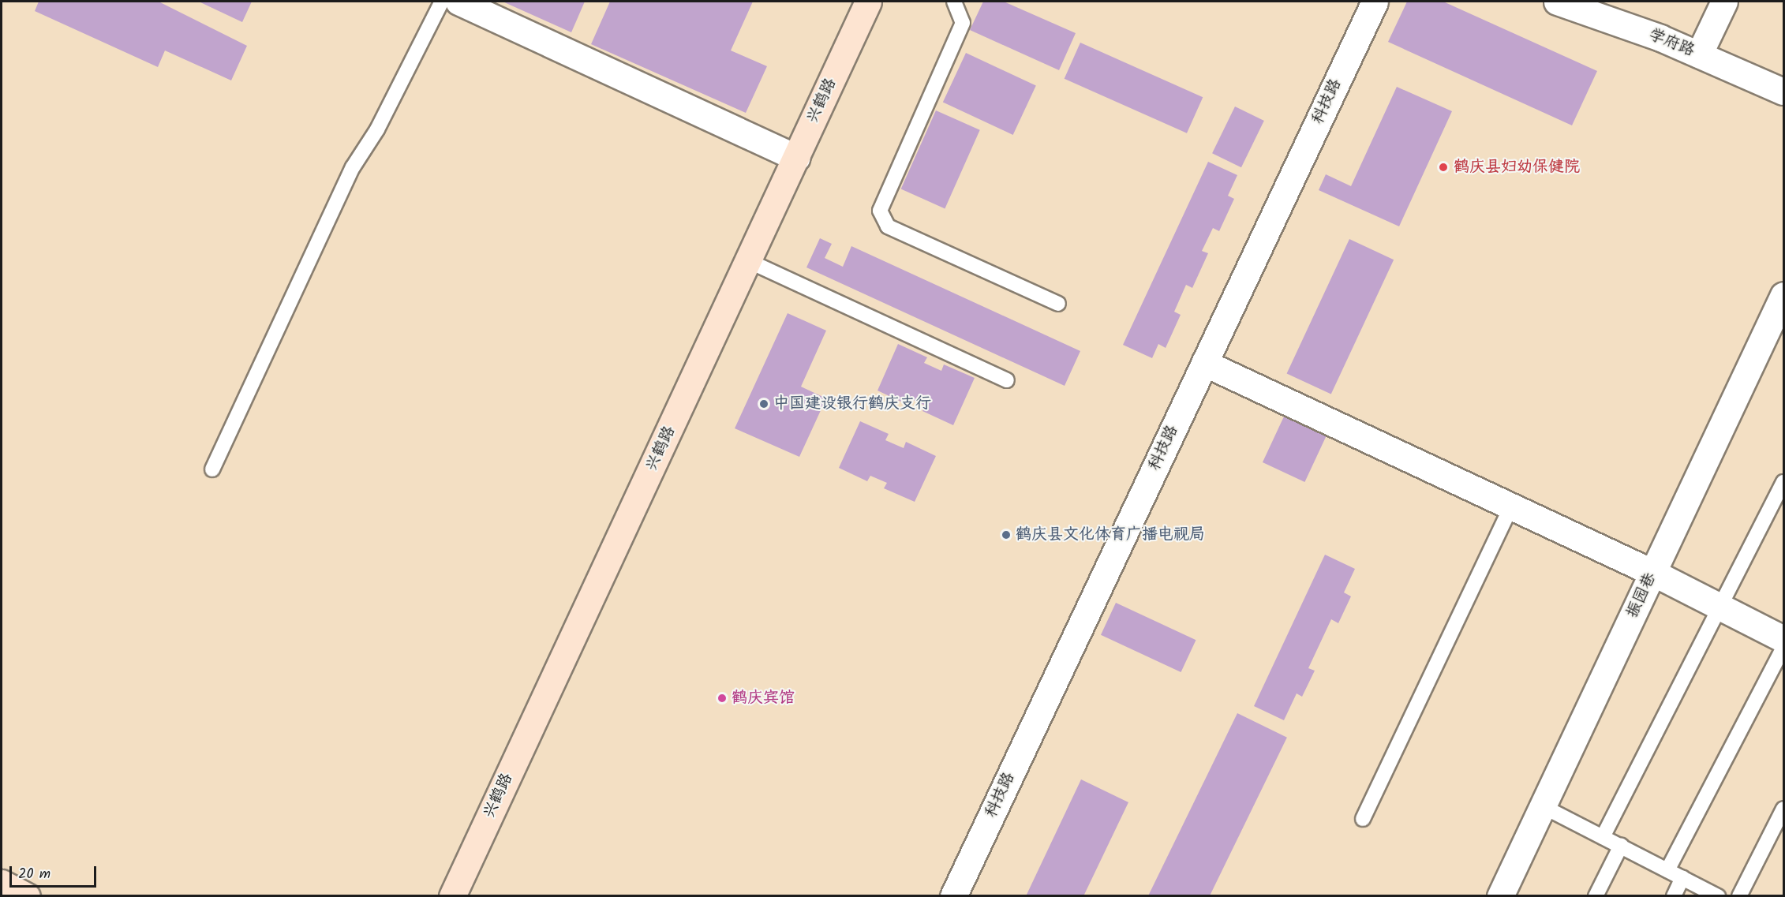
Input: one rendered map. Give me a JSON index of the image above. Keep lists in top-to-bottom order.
{
  "streets": {
    "main road": ["兴鹤路"],
    "street": ["学府路", "科技路", "振园巷"]
  },
  "places": [
    "鹤庆县妇幼保健院",
    "中国建设银行鹤庆支行",
    "鹤庆县文化体育广播电视局",
    "鹤庆宾馆"
  ],
  "scale_bar": "20 m"
}
